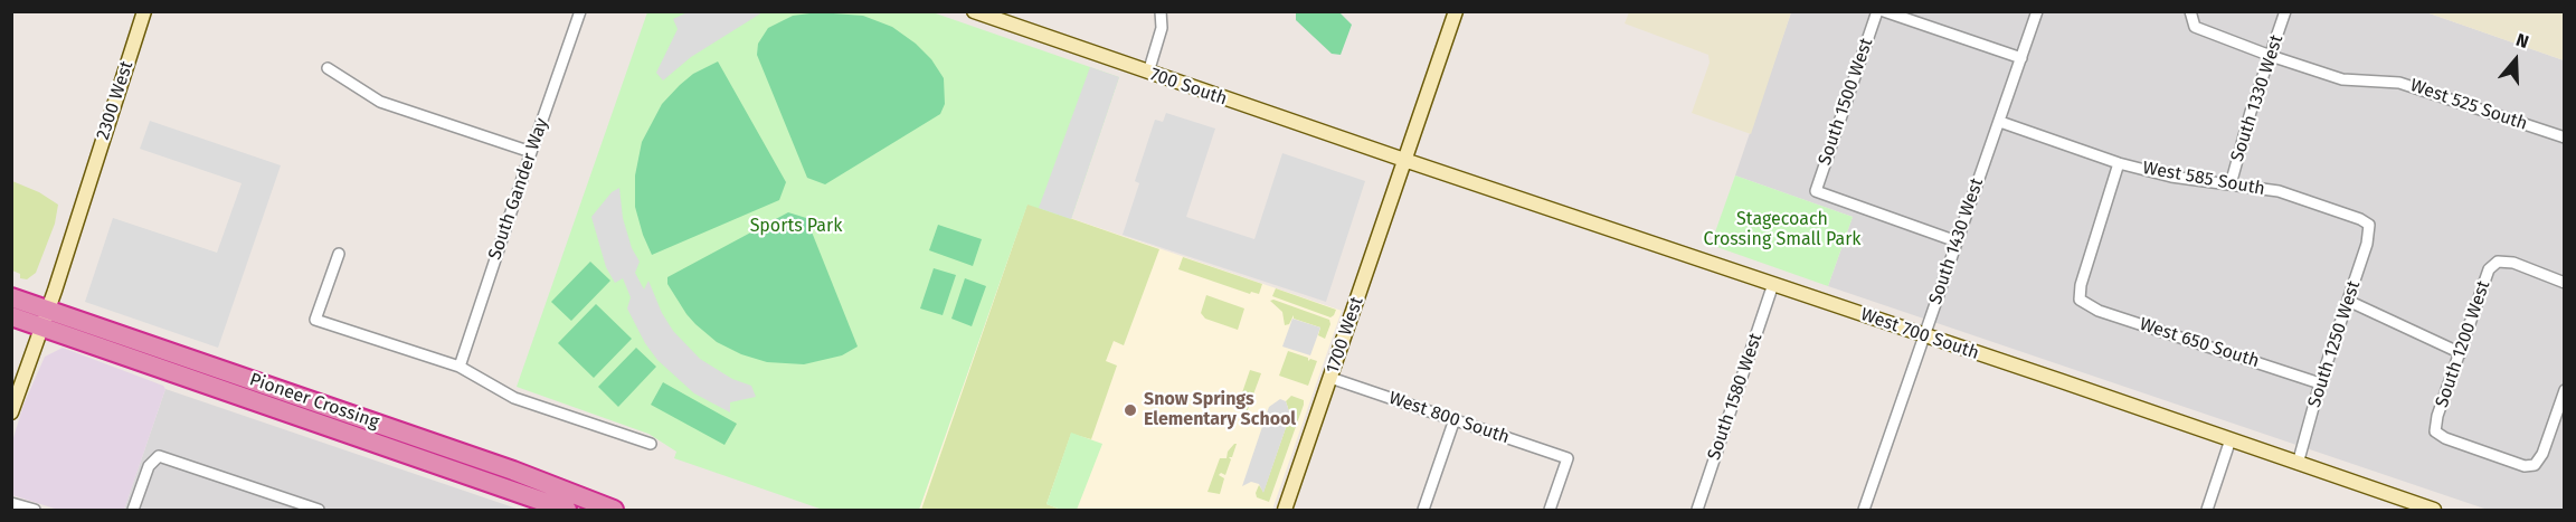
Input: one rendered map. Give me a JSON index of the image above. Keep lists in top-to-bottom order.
{
  "streets": {
    "highway": ["Pioneer Crossing"],
    "street": [
      "700 South",
      "South 1330 West",
      "2300 West",
      "South 1500 West",
      "West 525 South",
      "West 585 South",
      "South Gander Way",
      "South 1430 West",
      "West 700 South",
      "1700 West",
      "West 650 South",
      "South 1250 West",
      "South 1200 West",
      "South 1580 West",
      "West 800 South"
    ]
  },
  "crossings": [
    ["700 South", "West 700 South"],
    ["700 South", "1700 West"],
    ["South 1330 West", "West 525 South"],
    ["South 1330 West", "West 585 South"],
    ["2300 West", "Pioneer Crossing"],
    ["South 1500 West", "South 1430 West"],
    ["West 585 South", "South 1430 West"],
    ["West 585 South", "West 650 South"],
    ["West 585 South", "South 1250 West"],
    ["South 1430 West", "West 700 South"],
    ["West 700 South", "1700 West"],
    ["West 700 South", "South 1250 West"],
    ["West 700 South", "South 1580 West"],
    ["1700 West", "West 800 South"],
    ["West 650 South", "South 1250 West"]
  ],
  "parks": ["Stagecoach Crossing Small Park", "Sports Park"],
  "places": ["Snow Springs Elementary School"],
  "north": "top"
}
